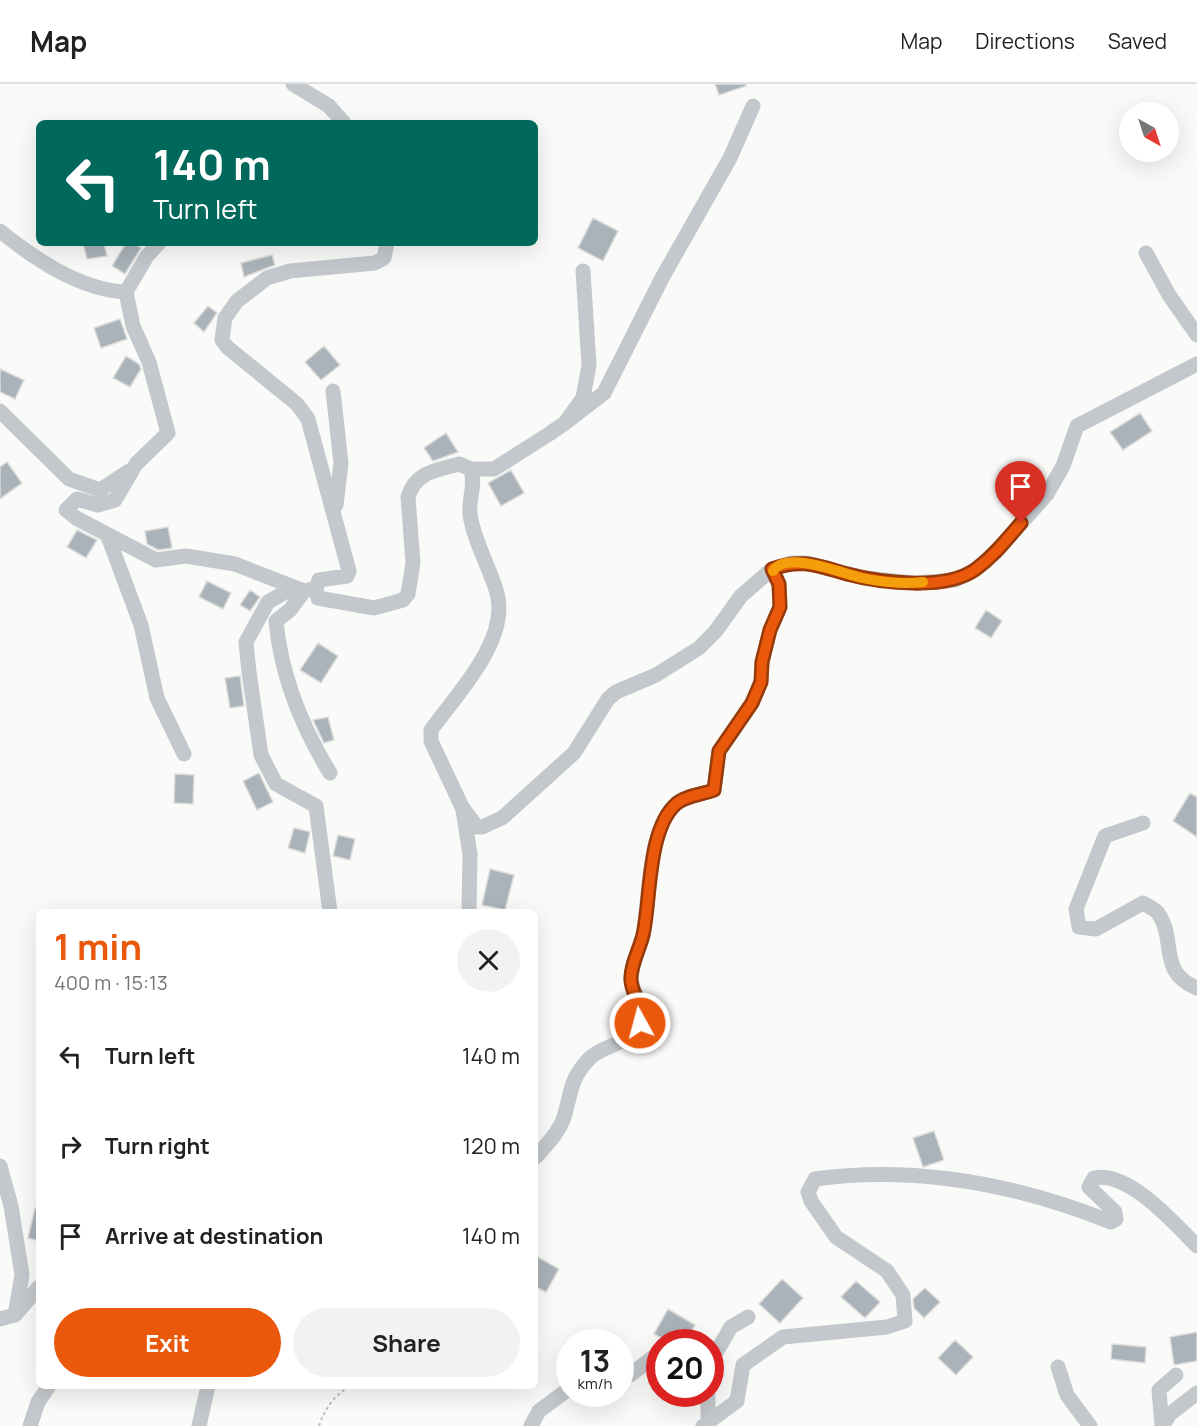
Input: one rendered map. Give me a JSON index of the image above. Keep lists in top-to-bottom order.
{
  "north": "bottom right",
  "page": {
    "header": "Map",
    "nav": ["Map", "Directions", "Saved"],
    "turn": ["140 m", "Turn left"],
    "heading": ["1 min", "400 m · 15:13"],
    "list": [
      {
        "name": "Turn left",
        "value": "140 m"
      },
      {
        "name": "Turn right",
        "value": "120 m"
      },
      {
        "name": "Arrive at destination",
        "value": "140 m"
      }
    ],
    "buttons": ["Exit", "Share"],
    "speed": "13 km/h",
    "limit": "20"
  }
}
